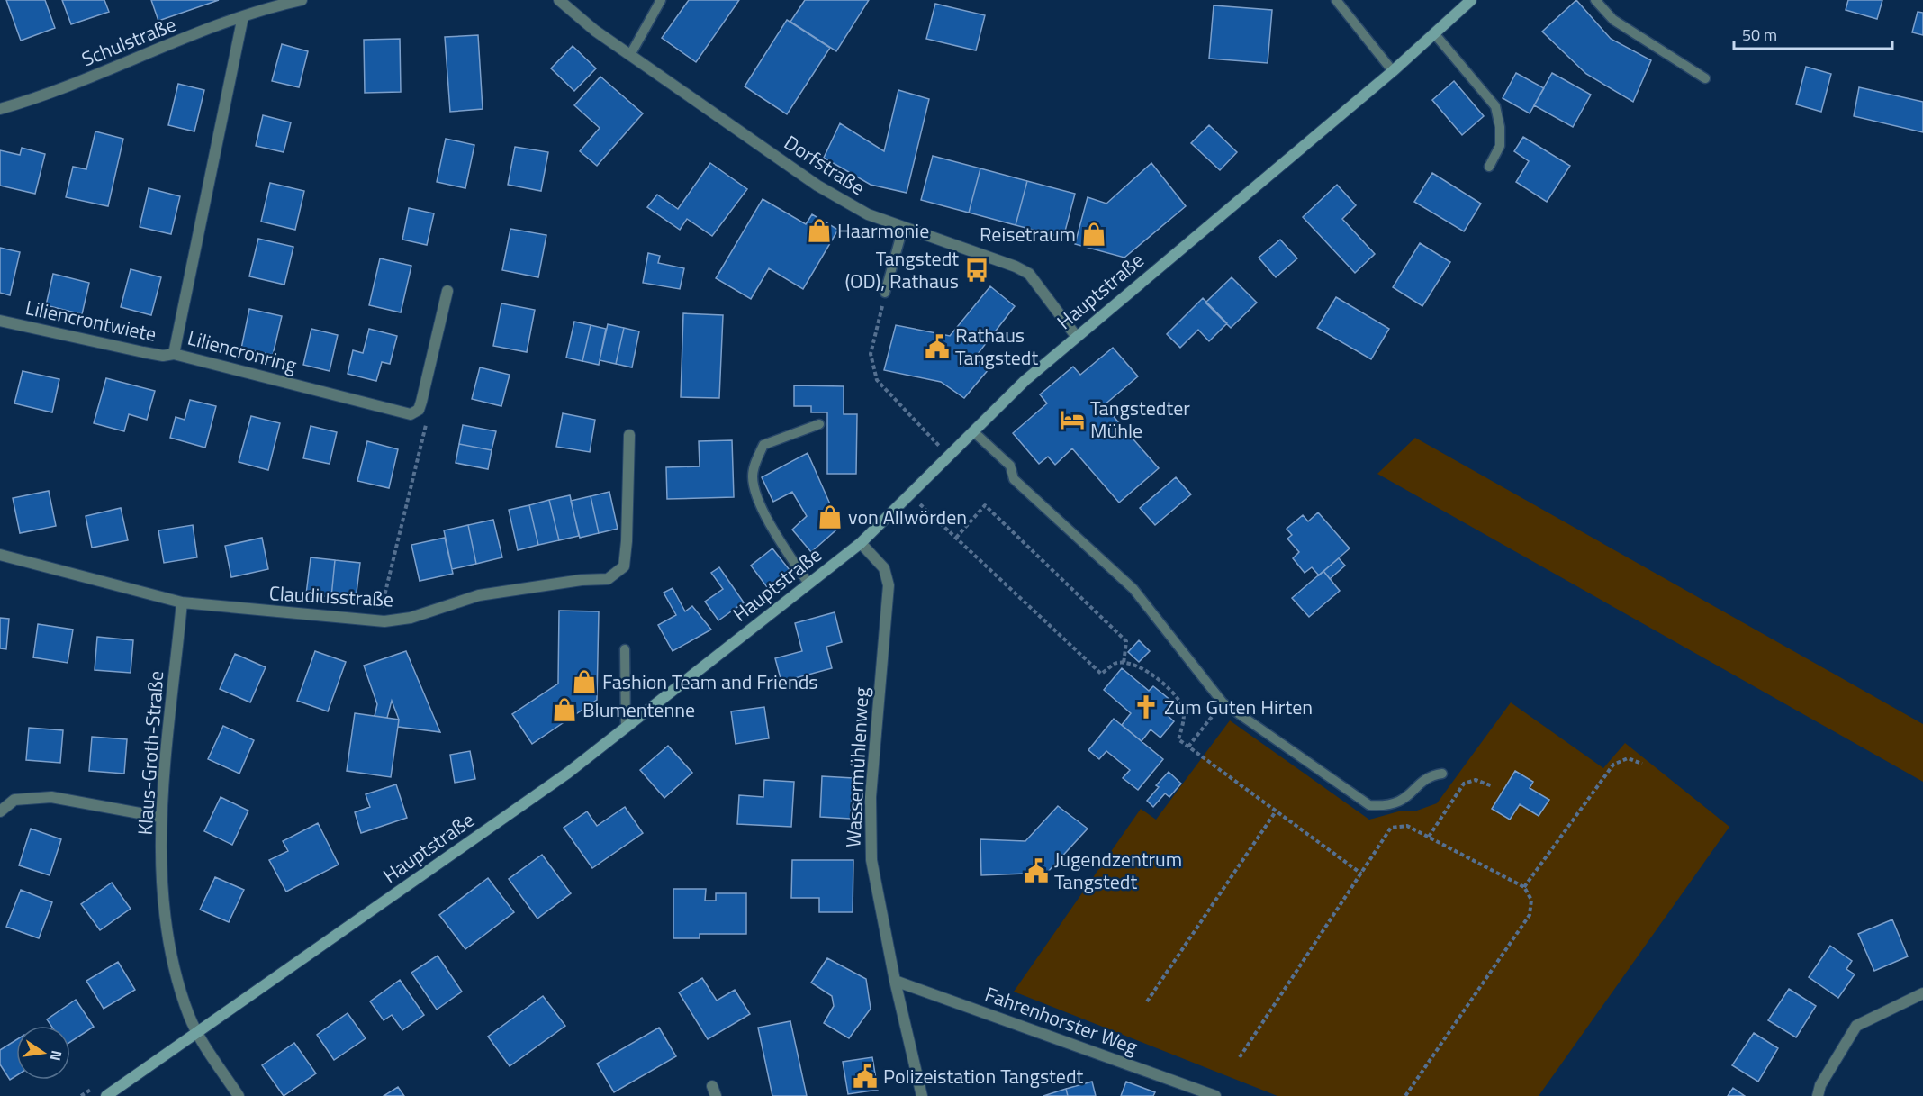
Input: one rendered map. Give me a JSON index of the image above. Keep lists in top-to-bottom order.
{
  "streets": {
    "street": [
      "Schulstraße",
      "Dorfstraße",
      "Hauptstraße",
      "Liliencrontwiete",
      "Liliencronring",
      "Claudiusstraße",
      "Klaus-Groth-Straße",
      "Wassermühlenweg",
      "Fahrenhorster Weg"
    ]
  },
  "crossings": [
    ["Schulstraße", "Liliencronring"],
    ["Dorfstraße", "Hauptstraße"],
    ["Hauptstraße", "Klaus-Groth-Straße"],
    ["Hauptstraße", "Wassermühlenweg"],
    ["Liliencrontwiete", "Liliencronring"],
    ["Claudiusstraße", "Klaus-Groth-Straße"],
    ["Wassermühlenweg", "Fahrenhorster Weg"]
  ],
  "places": {
    "shop": [
      "Haarmonie",
      "Reisetraum",
      "von Allwörden",
      "Fashion Team and Friends",
      "Blumentenne"
    ],
    "bus stop": ["Tangstedt (OD), Rathaus"],
    "public building": ["Rathaus Tangstedt", "Jugendzentrum Tangstedt", "Polizeistation Tangstedt"],
    "hotel": ["Tangstedter Mühle"],
    "church": ["Zum Guten Hirten"]
  },
  "scale_bar": "50 m",
  "north": "right"
}
